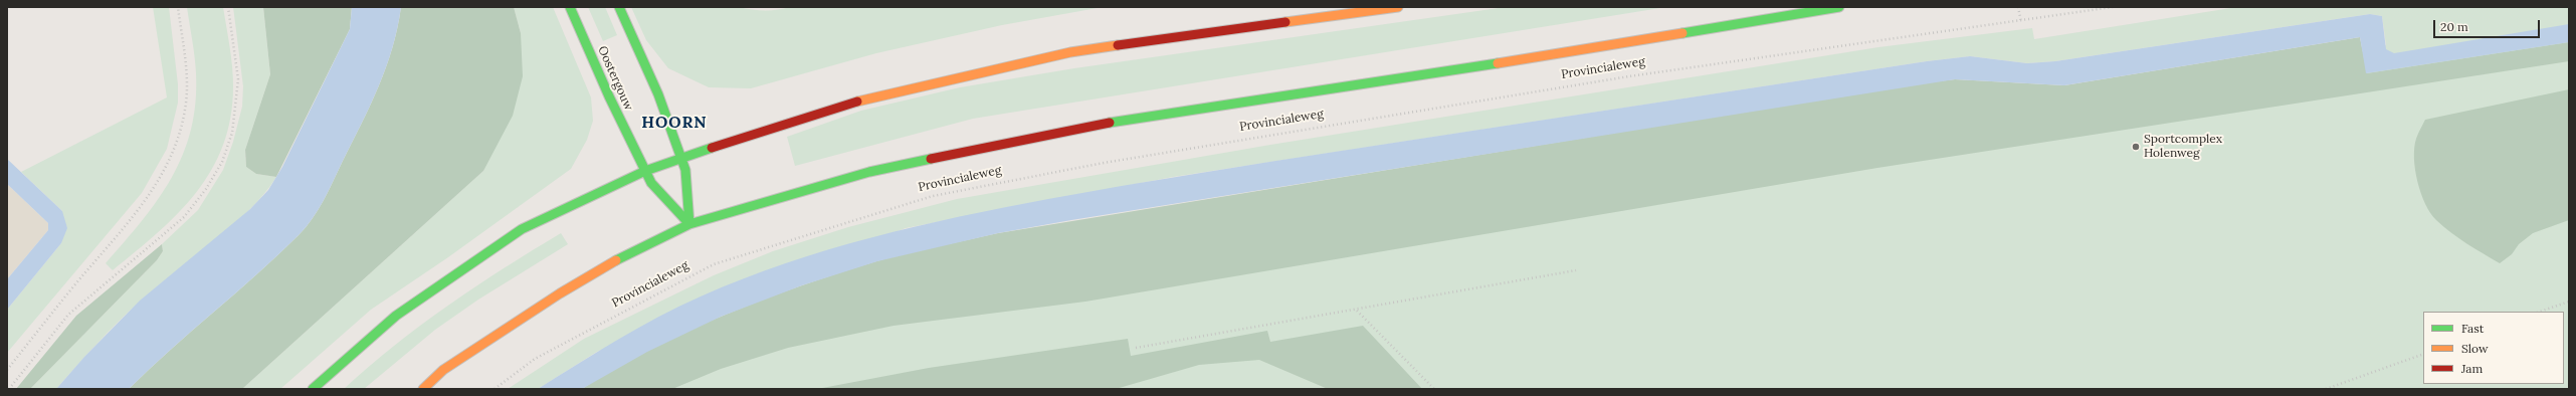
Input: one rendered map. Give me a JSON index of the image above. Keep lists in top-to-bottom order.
{
  "streets": {
    "main road": ["Provincialeweg", "Oostergouw"]
  },
  "crossings": [
    ["Provincialeweg", "Oostergouw"]
  ],
  "districts": ["HOORN"],
  "places": ["Sportcomplex Holenweg"],
  "legend": ["Fast", "Slow", "Jam"],
  "scale_bar": "20 m"
}
